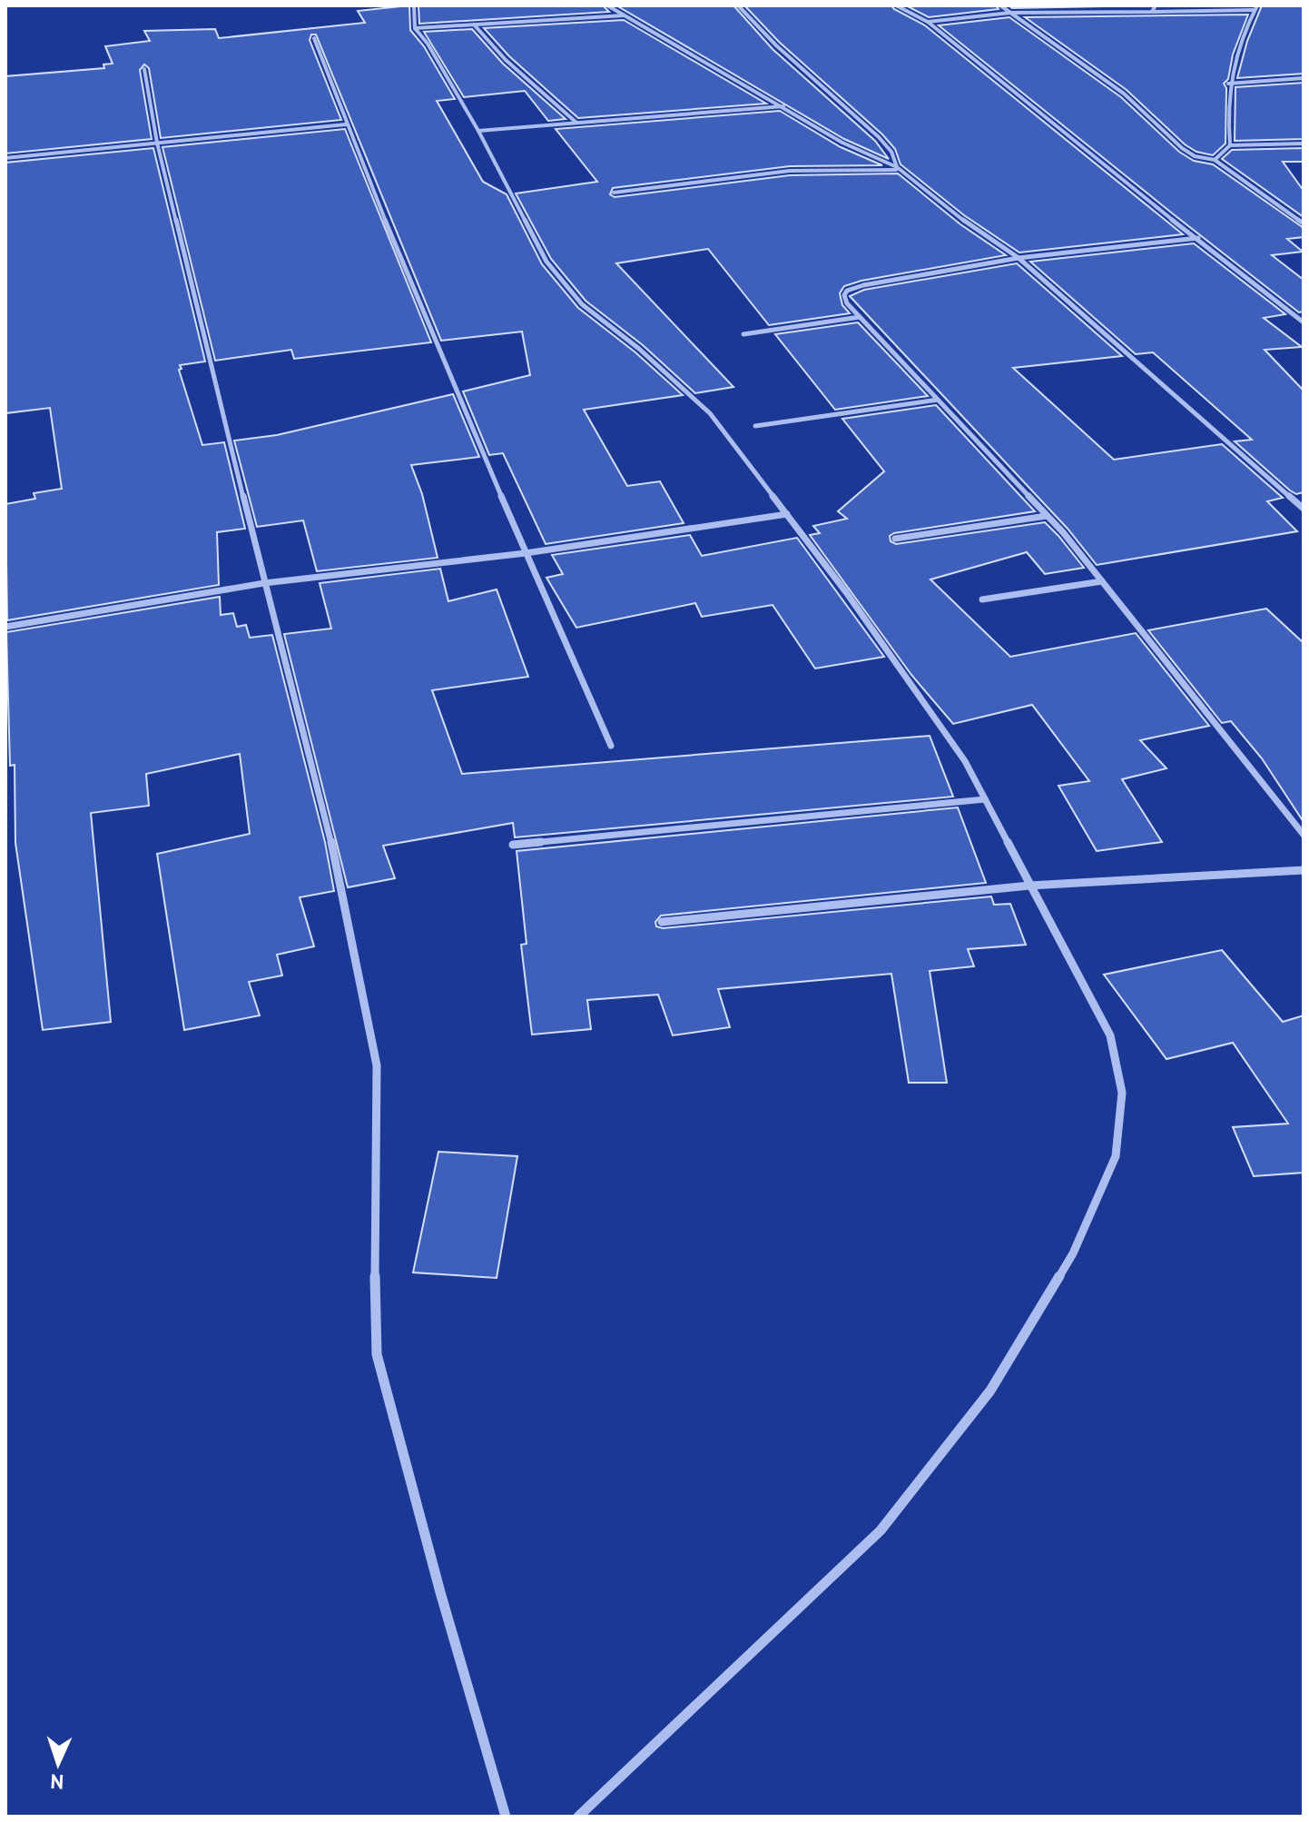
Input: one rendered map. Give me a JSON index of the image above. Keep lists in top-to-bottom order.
{
  "north": "bottom"
}
